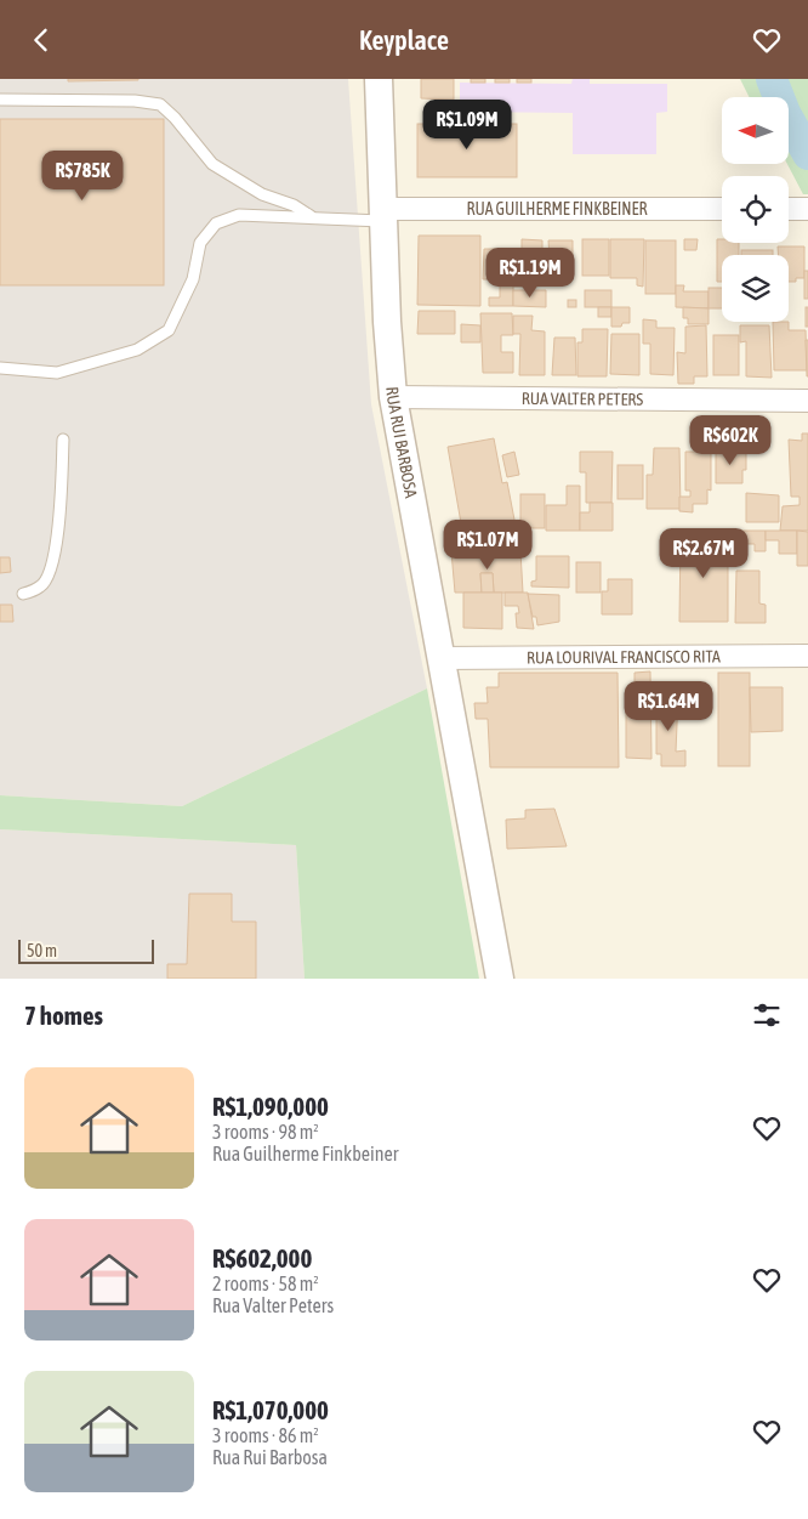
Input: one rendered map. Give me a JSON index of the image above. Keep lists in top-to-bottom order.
{
  "streets": {
    "street": [
      "RUA GUILHERME FINKBEINER",
      "RUA VALTER PETERS",
      "RUA RUI BARBOSA",
      "RUA LOURIVAL FRANCISCO RITA"
    ]
  },
  "crossings": [
    ["RUA GUILHERME FINKBEINER", "RUA RUI BARBOSA"],
    ["RUA VALTER PETERS", "RUA RUI BARBOSA"],
    ["RUA RUI BARBOSA", "RUA LOURIVAL FRANCISCO RITA"]
  ],
  "scale_bar": "50 m",
  "north": "left",
  "page": {
    "header": "Keyplace",
    "price": [
      "R$1.09M",
      "R$785K",
      "R$1.19M",
      "R$602K",
      "R$1.07M",
      "R$2.67M",
      "R$1.64M"
    ],
    "scale": "50 m",
    "heading": "7 homes",
    "list": [
      {
        "name": "R$1,090,000",
        "note": "3 rooms · 98 m² · Rua Guilherme Finkbeiner"
      },
      {
        "name": "R$602,000",
        "note": "2 rooms · 58 m² · Rua Valter Peters"
      },
      {
        "name": "R$1,070,000",
        "note": "3 rooms · 86 m² · Rua Rui Barbosa"
      }
    ]
  }
}
